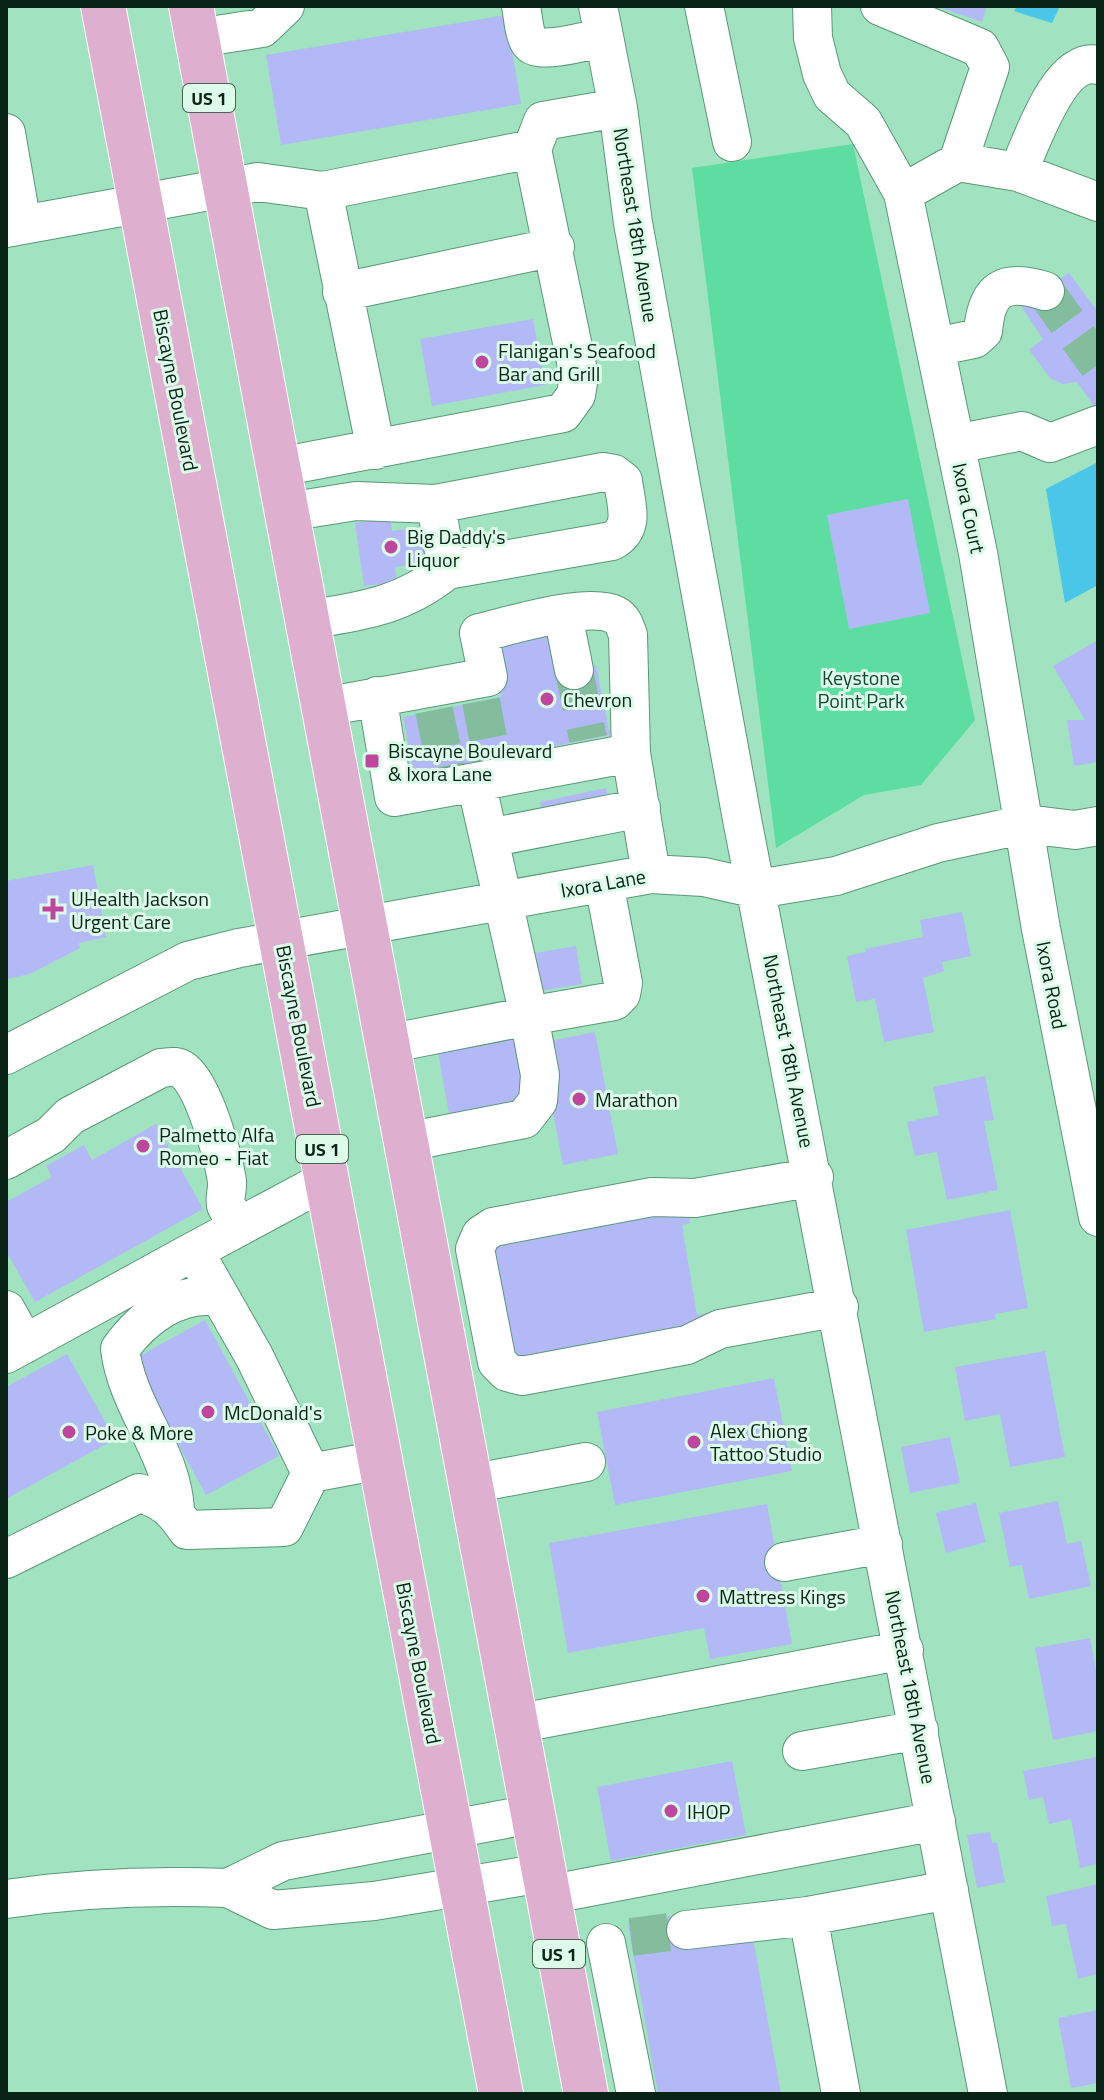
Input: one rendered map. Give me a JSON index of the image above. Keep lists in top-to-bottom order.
{
  "streets": {
    "main road": ["US 1", "Biscayne Boulevard"],
    "street": [
      "Northeast 18th Avenue",
      "Ixora Court",
      "Ixora Lane",
      "Ixora Road"
    ]
  },
  "crossings": [
    ["US 1", "Ixora Lane"],
    ["Northeast 18th Avenue", "Ixora Lane"],
    ["Biscayne Boulevard", "Ixora Lane"],
    ["Ixora Court", "Ixora Lane"],
    ["Ixora Court", "Ixora Road"],
    ["Ixora Lane", "Ixora Road"]
  ],
  "parks": ["Keystone Point Park"],
  "places": {
    "other": [
      "Flanigan's Seafood Bar and Grill",
      "Big Daddy's Liquor",
      "Chevron",
      "Marathon",
      "Palmetto Alfa Romeo - Fiat",
      "McDonald's",
      "Poke & More",
      "Alex Chiong Tattoo Studio",
      "Mattress Kings",
      "IHOP"
    ],
    "transit": ["Biscayne Boulevard & Ixora Lane"],
    "health": ["UHealth Jackson Urgent Care"]
  }
}
